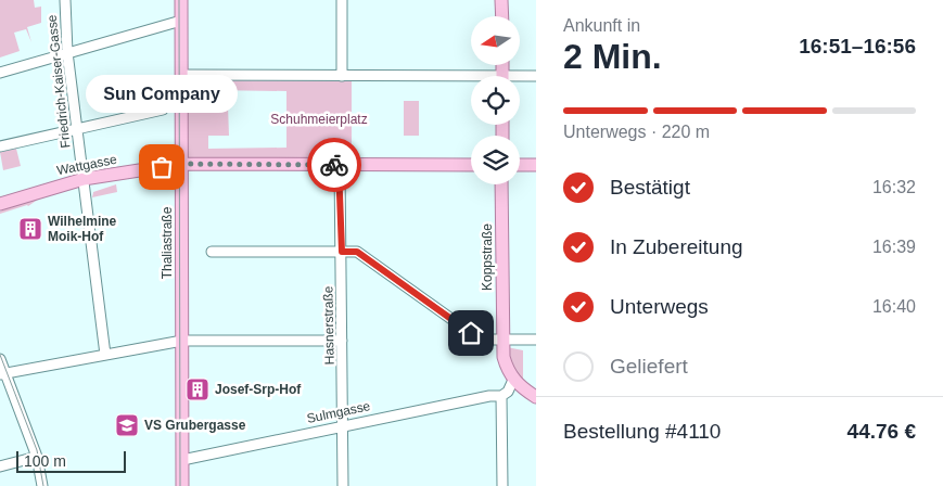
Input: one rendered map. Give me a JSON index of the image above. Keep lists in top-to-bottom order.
{
  "streets": {
    "main road": ["Wattgasse", "Thaliastraße", "Koppstraße"],
    "street": ["Friedrich-Kaiser-Gasse", "Hasnerstraße", "Sulmgasse"]
  },
  "crossings": [
    ["Friedrich-Kaiser-Gasse", "Wattgasse"],
    ["Wattgasse", "Thaliastraße"],
    ["Thaliastraße", "Sulmgasse"],
    ["Hasnerstraße", "Sulmgasse"]
  ],
  "parks": ["Schuhmeierplatz"],
  "places": {
    "other": ["Sun Company"],
    "building": ["Wilhelmine Moik-Hof", "Josef-Srp-Hof"],
    "school or university": ["VS Grubergasse"]
  },
  "scale_bar": "100 m",
  "north": "left",
  "page": {
    "heading": ["2 Min.", "Ankunft in", "16:51–16:56"],
    "panel": ["Bestellung #4110", "44.76 €"],
    "bubble": "Sun Company",
    "bar": "Unterwegs · 220 m",
    "list": [
      ["Bestätigt", "16:32"],
      ["In Zubereitung", "16:39"],
      ["Unterwegs", "16:40"],
      "Geliefert"
    ],
    "scale": "100 m"
  }
}
